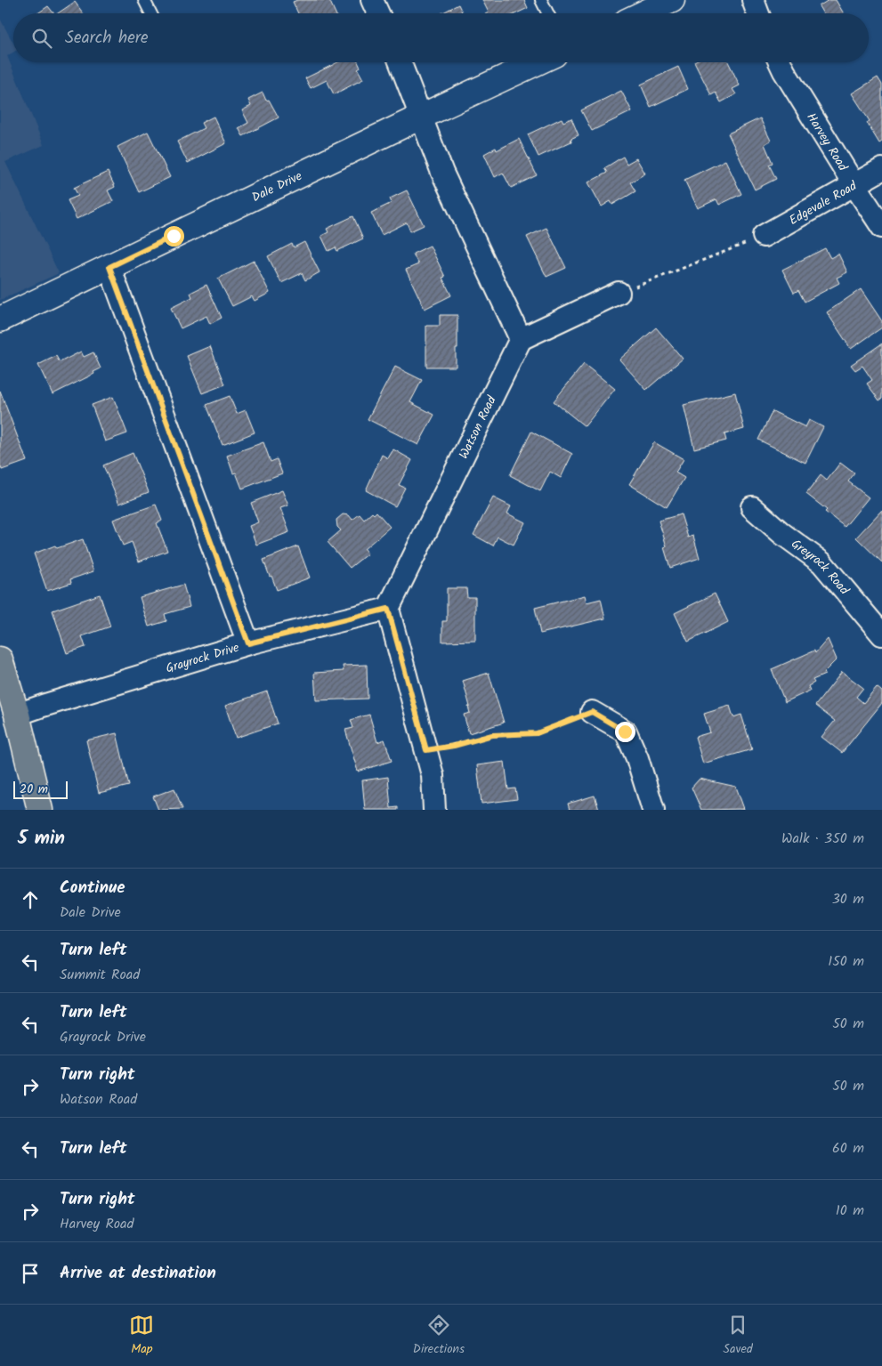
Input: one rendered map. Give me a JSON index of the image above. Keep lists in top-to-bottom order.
{
  "streets": {
    "street": [
      "Harvey Road",
      "Dale Drive",
      "Edgevale Road",
      "Watson Road",
      "Greyrock Road",
      "Grayrock Drive"
    ]
  },
  "crossings": [
    ["Harvey Road", "Edgevale Road"],
    ["Watson Road", "Grayrock Drive"]
  ],
  "scale_bar": "20 m",
  "page": {
    "search": "Search here",
    "scale": "20 m",
    "heading": ["5 min", "Walk · 350 m"],
    "list": [
      ["Continue", "Dale Drive", "30 m"],
      ["Turn left", "Summit Road", "150 m"],
      ["Turn left", "Grayrock Drive", "50 m"],
      ["Turn right", "Watson Road", "50 m"],
      ["Turn left", "60 m"],
      ["Turn right", "Harvey Road", "10 m"],
      "Arrive at destination"
    ],
    "nav": ["Map", "Directions", "Saved"]
  }
}
